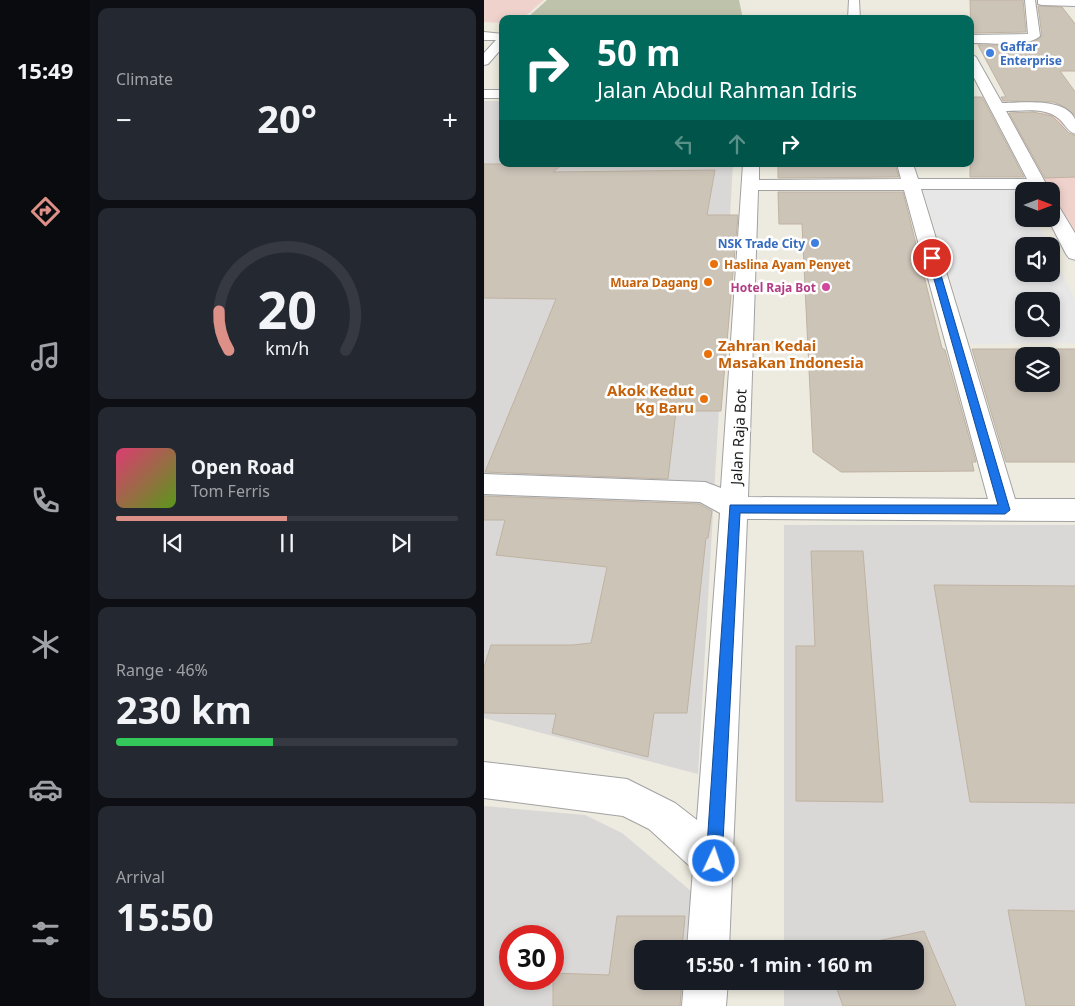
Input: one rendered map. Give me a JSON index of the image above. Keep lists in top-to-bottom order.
{
  "streets": {
    "street": ["Jalan Raja Bot"]
  },
  "places": [
    "Gaffar Enterprise",
    "NSK Trade City",
    "Haslina Ayam Penyet",
    "Muara Dagang",
    "Hotel Raja Bot",
    "Zahran Kedai Masakan Indonesia",
    "Akok Kedut Kg Baru"
  ],
  "north": "right",
  "page": {
    "tabs": "15:49",
    "tile": [
      "Climate",
      ["Range · 46%", "230 km"],
      ["Arrival", "15:50"]
    ],
    "turn": ["50 m", "Jalan Abdul Rahman Idris"],
    "heat": ["−", "20°", "+"],
    "song": ["Open Road", "Tom Ferris"],
    "limit": "30",
    "trip": "15:50 · 1 min · 160 m",
    "gauge": ["20", "km/h"]
  }
}
